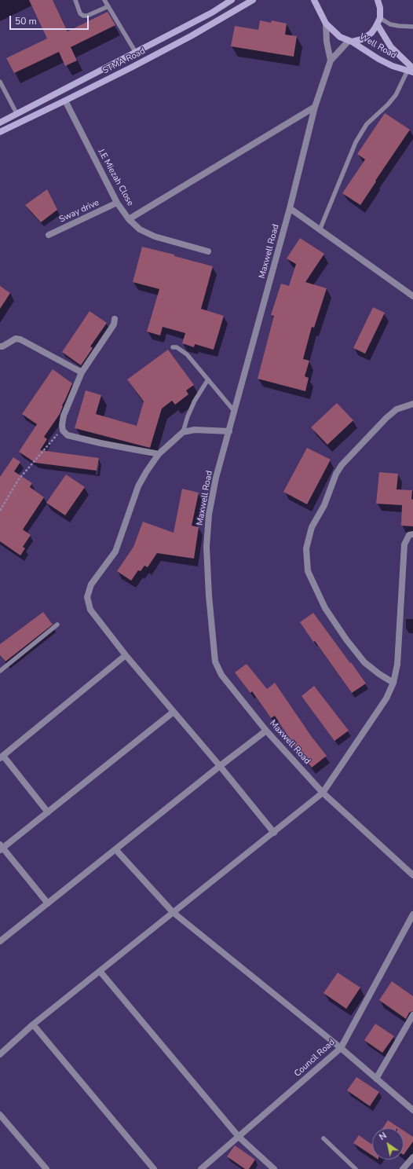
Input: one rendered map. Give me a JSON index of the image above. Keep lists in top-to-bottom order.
{
  "streets": {
    "main road": ["Well Road", "STMA Road"],
    "street": [
      "J.E Miezah Close",
      "Sway drive",
      "Maxwell Road",
      "Council Road"
    ]
  },
  "crossings": [
    ["Well Road", "Maxwell Road"],
    ["STMA Road", "J.E Miezah Close"],
    ["J.E Miezah Close", "Sway drive"]
  ],
  "scale_bar": "50 m",
  "north": "top left"
}
